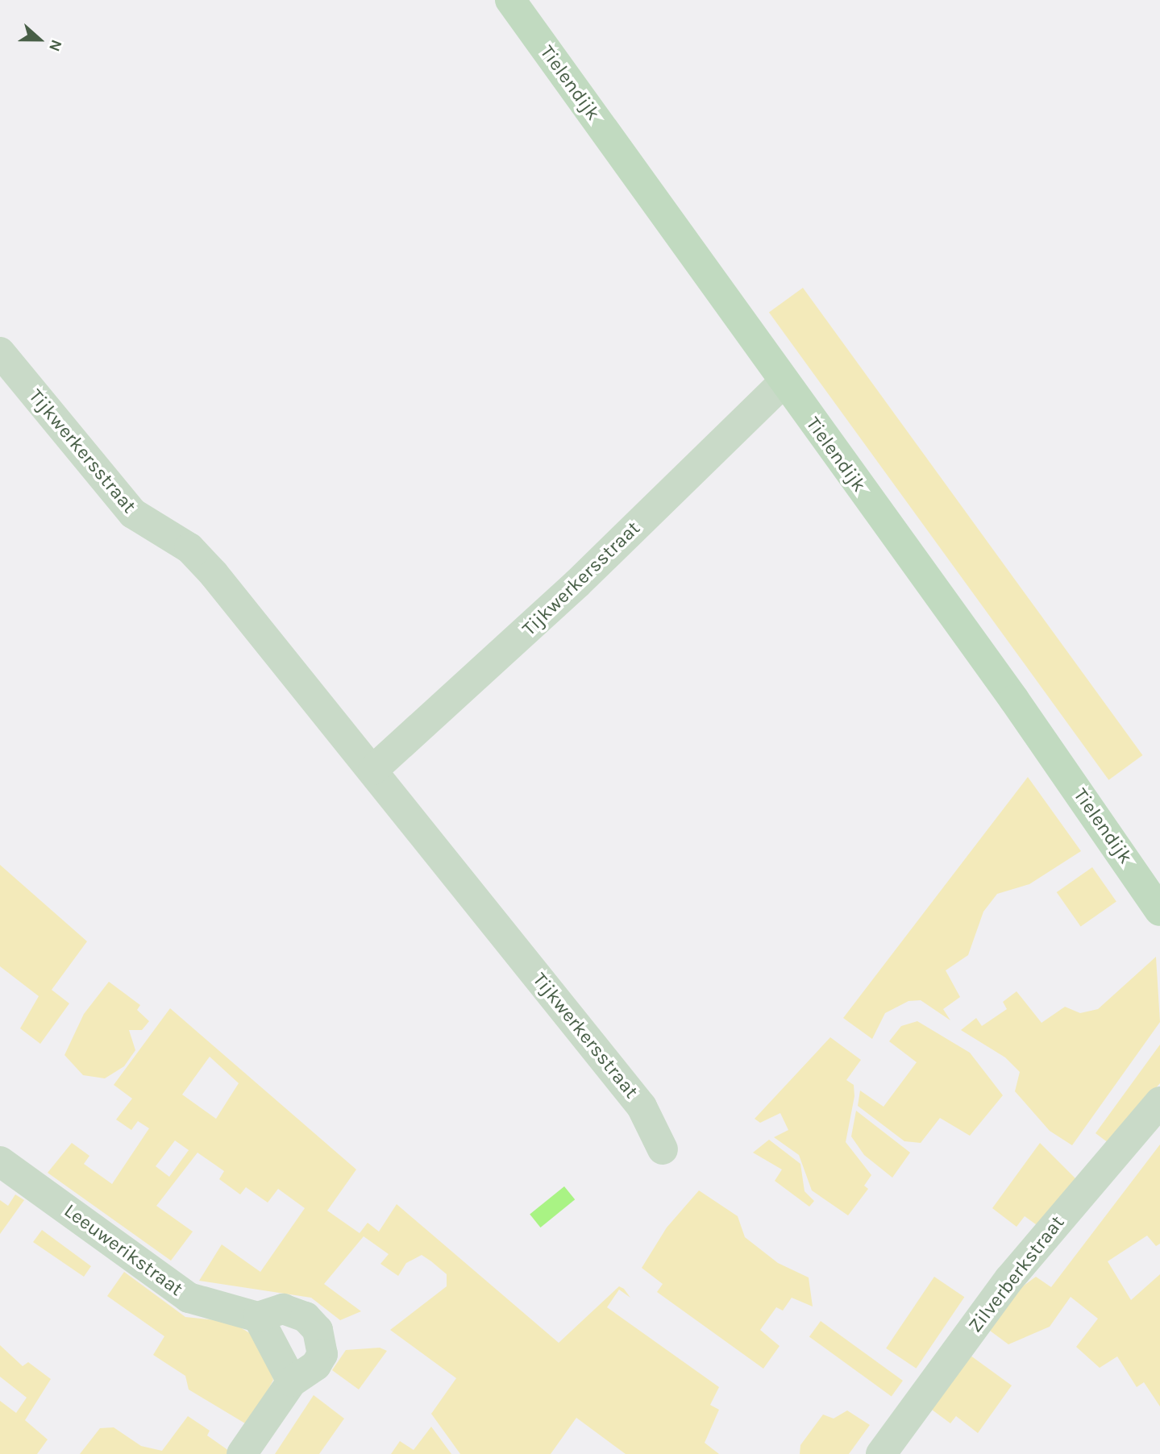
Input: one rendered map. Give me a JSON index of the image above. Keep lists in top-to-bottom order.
{
  "streets": {
    "street": [
      "Tielendijk",
      "Tijkwerkersstraat",
      "Leeuwerikstraat",
      "Zilverberkstraat"
    ]
  },
  "crossings": [
    ["Tielendijk", "Tijkwerkersstraat"]
  ],
  "north": "right"
}
